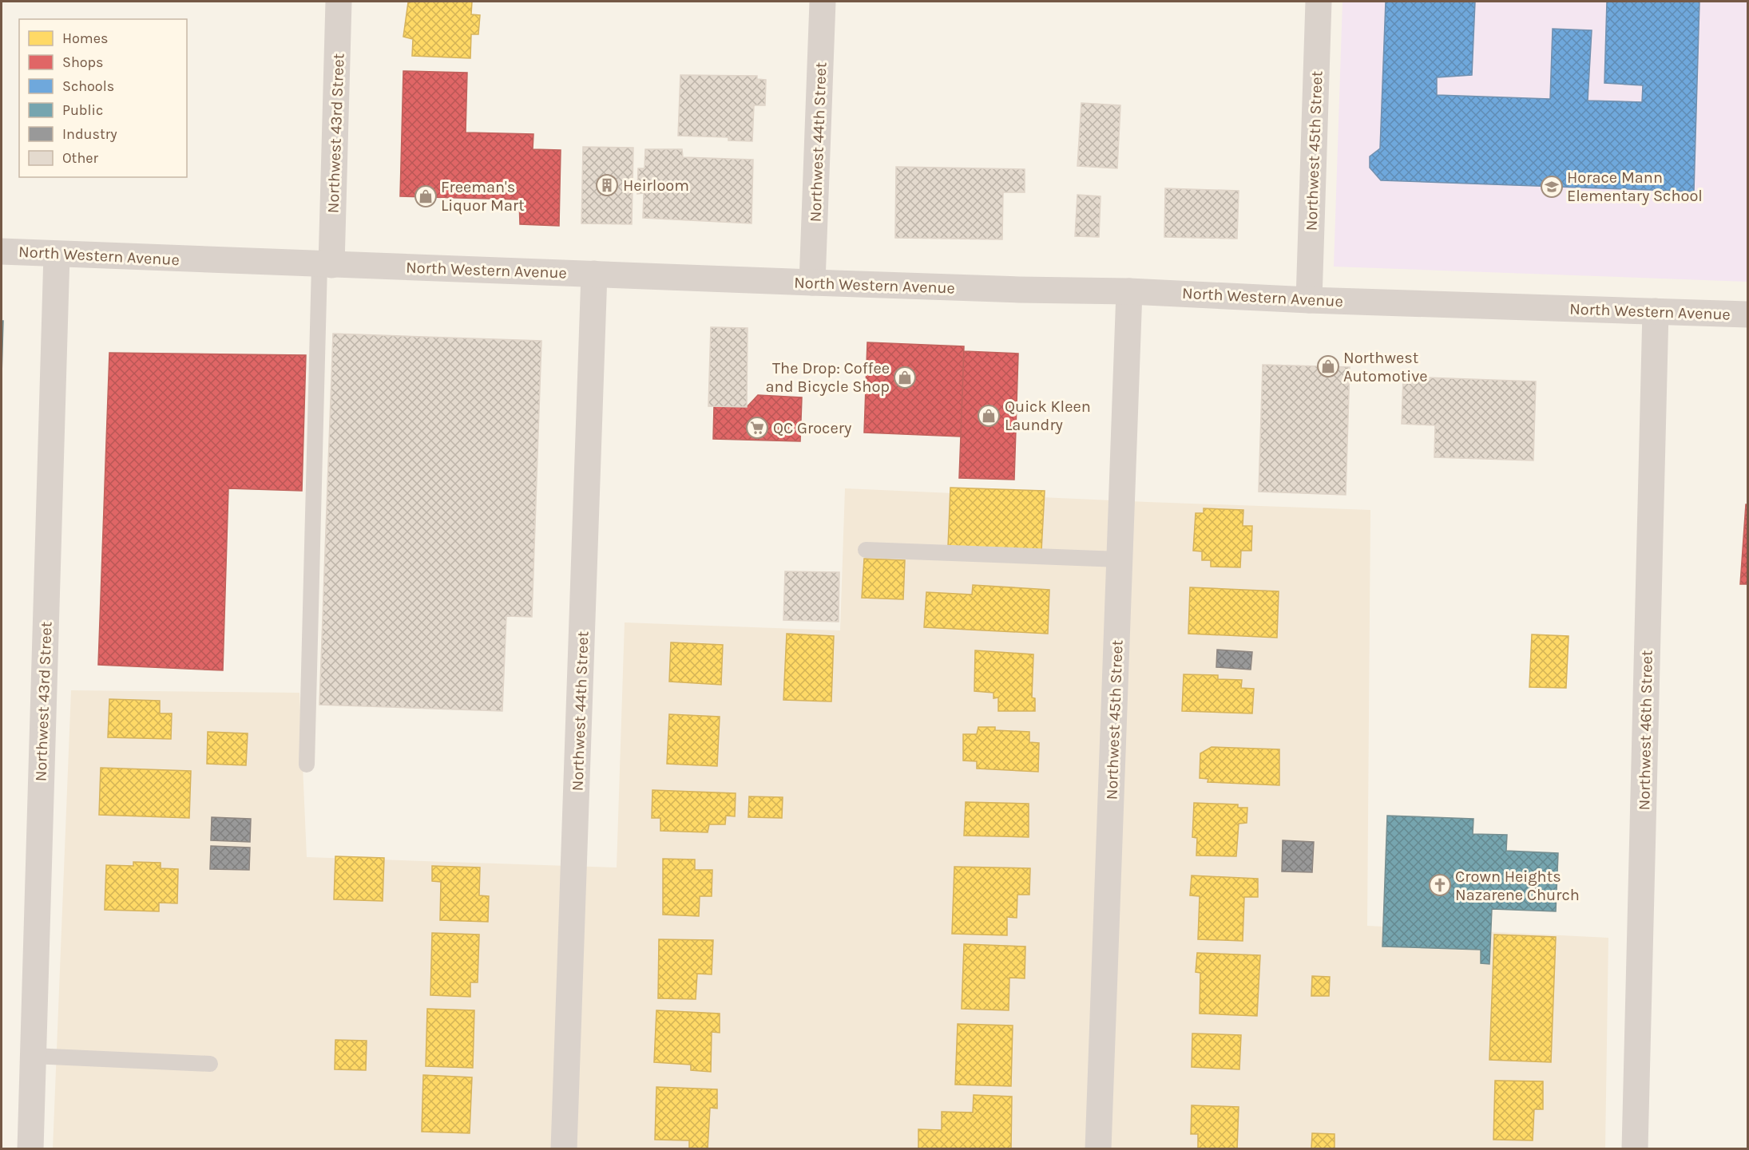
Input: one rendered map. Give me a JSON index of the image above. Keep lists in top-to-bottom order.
{
  "streets": {
    "street": [
      "Northwest 43rd Street",
      "Northwest 44th Street",
      "Northwest 45th Street",
      "North Western Avenue",
      "Northwest 46th Street"
    ]
  },
  "crossings": [
    ["Northwest 43rd Street", "North Western Avenue"],
    ["Northwest 44th Street", "North Western Avenue"],
    ["Northwest 45th Street", "North Western Avenue"],
    ["North Western Avenue", "Northwest 46th Street"]
  ],
  "places": {
    "building": ["Heirloom"],
    "school or university": ["Horace Mann Elementary School"],
    "shop": [
      "Freeman's Liquor Mart",
      "Northwest Automotive",
      "The Drop: Coffee and Bicycle Shop",
      "Quick Kleen Laundry"
    ],
    "supermarket": ["QC Grocery"],
    "church": ["Crown Heights Nazarene Church"]
  },
  "legend": [
    "Homes",
    "Shops",
    "Schools",
    "Public",
    "Industry",
    "Other"
  ]
}
